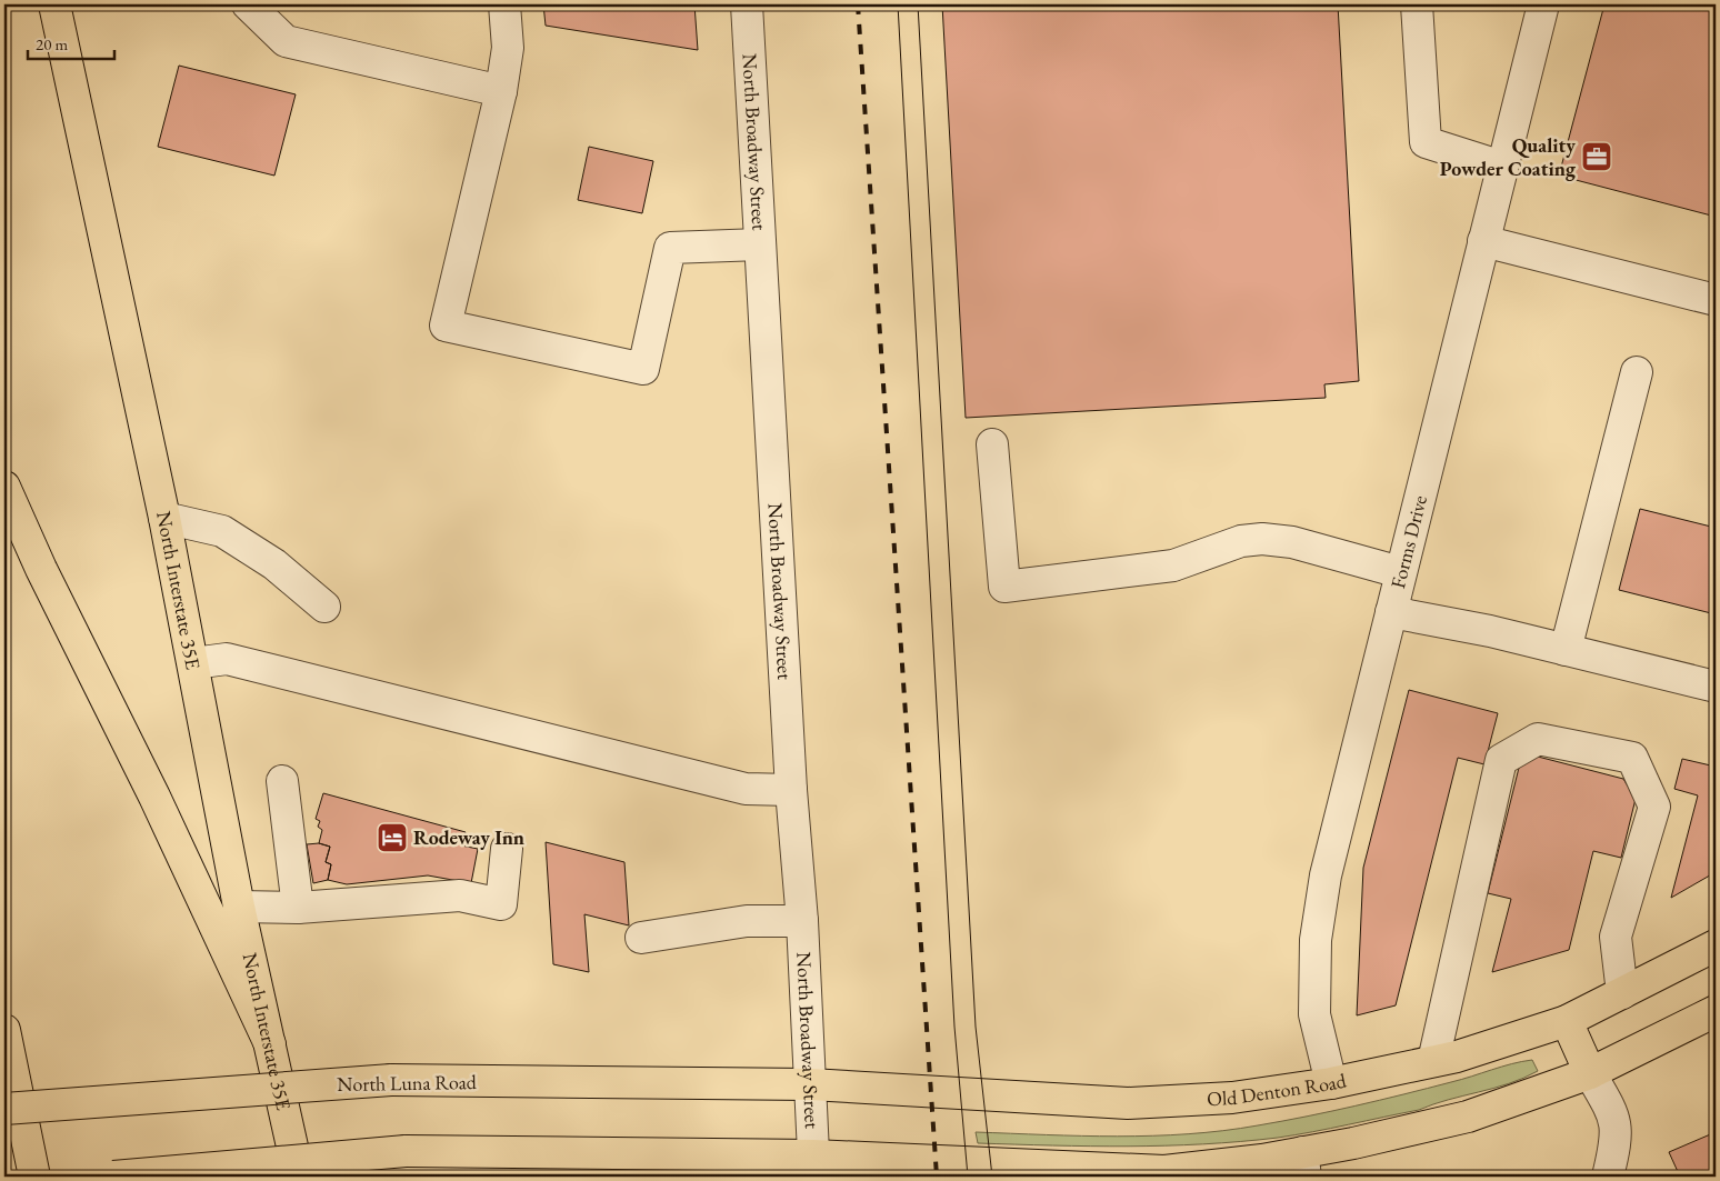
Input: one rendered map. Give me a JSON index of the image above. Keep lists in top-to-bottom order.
{
  "streets": {
    "main road": ["North Interstate 35E", "North Luna Road", "Old Denton Road"],
    "street": ["North Broadway Street", "Forms Drive"]
  },
  "crossings": [
    ["North Broadway Street", "North Luna Road"],
    ["North Broadway Street", "Old Denton Road"],
    ["Forms Drive", "Old Denton Road"],
    ["North Luna Road", "Old Denton Road"]
  ],
  "places": {
    "office": ["Quality Powder Coating"],
    "hotel": ["Rodeway Inn"]
  },
  "scale_bar": "20 m"
}
